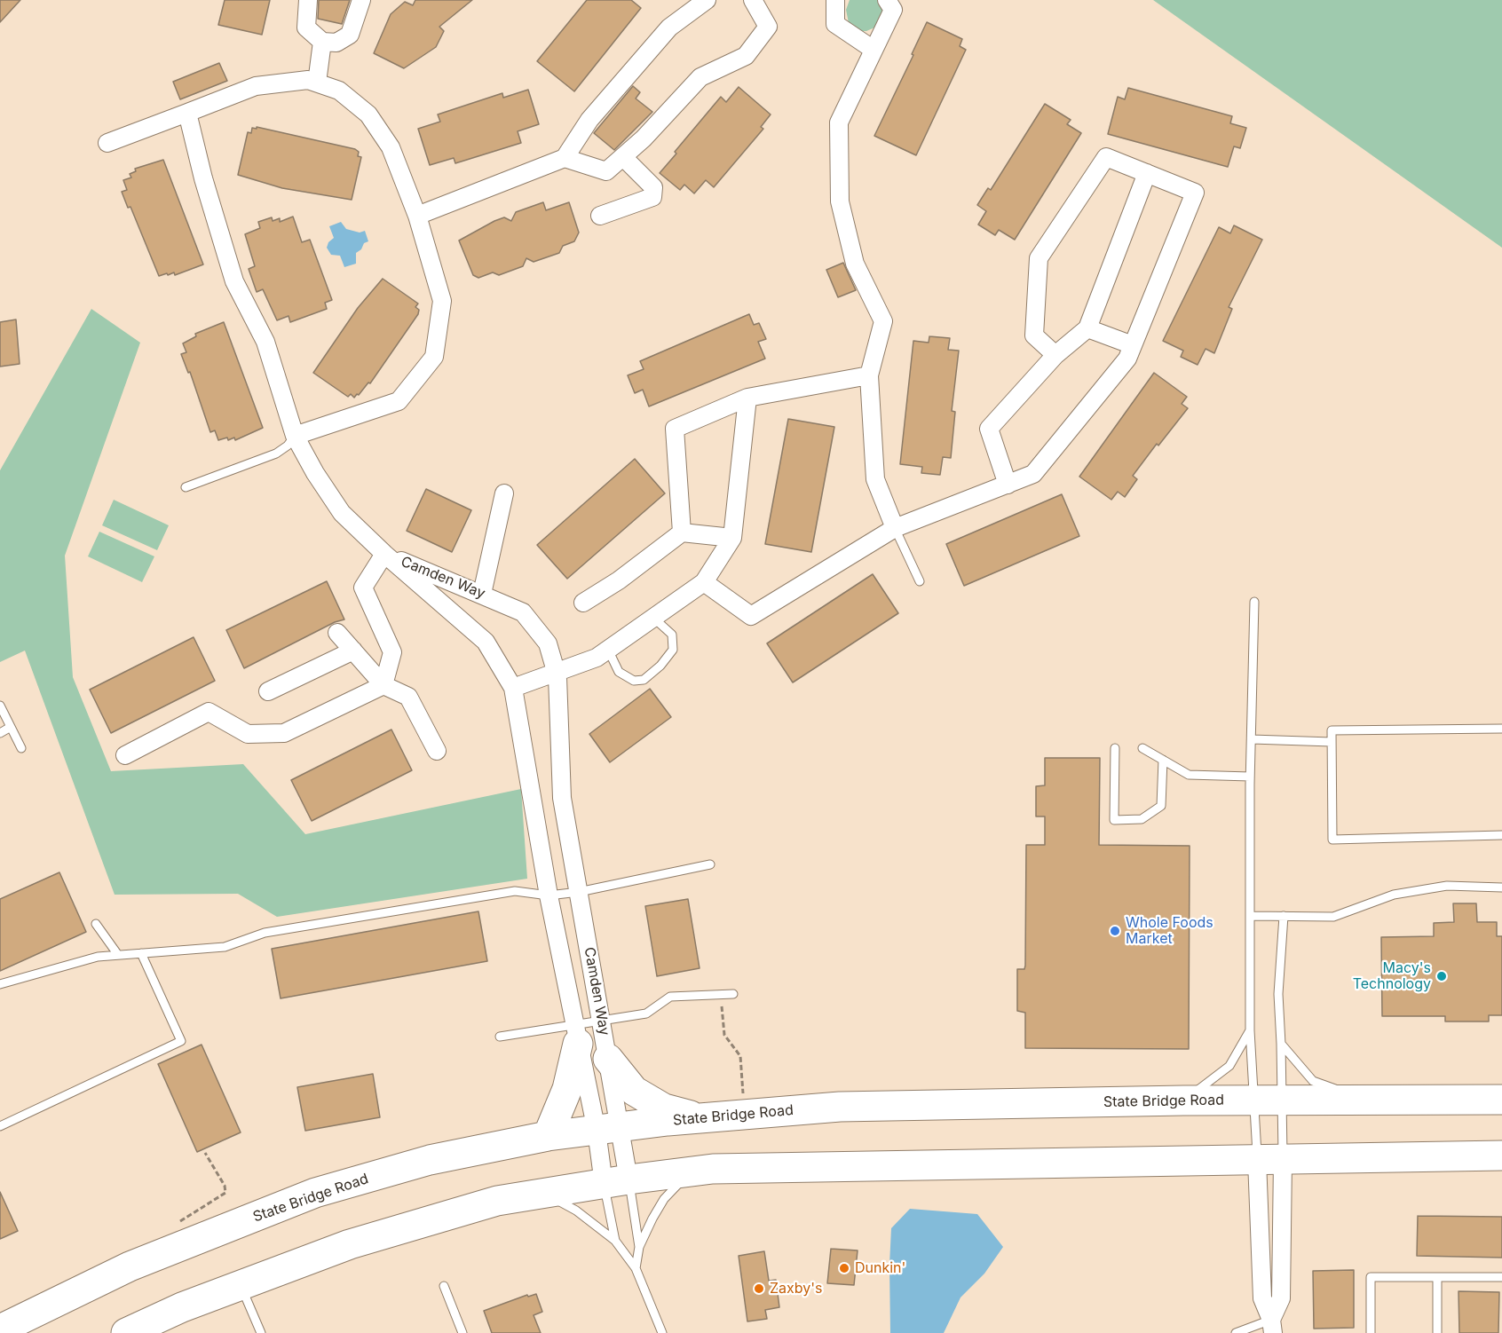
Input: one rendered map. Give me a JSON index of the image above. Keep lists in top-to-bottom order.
{
  "streets": {
    "highway": ["State Bridge Road"],
    "street": ["Camden Way"]
  },
  "crossings": [
    ["Camden Way", "State Bridge Road"]
  ],
  "places": [
    "Whole Foods Market",
    "Macy's Technology",
    "Dunkin'",
    "Zaxby's"
  ]
}
